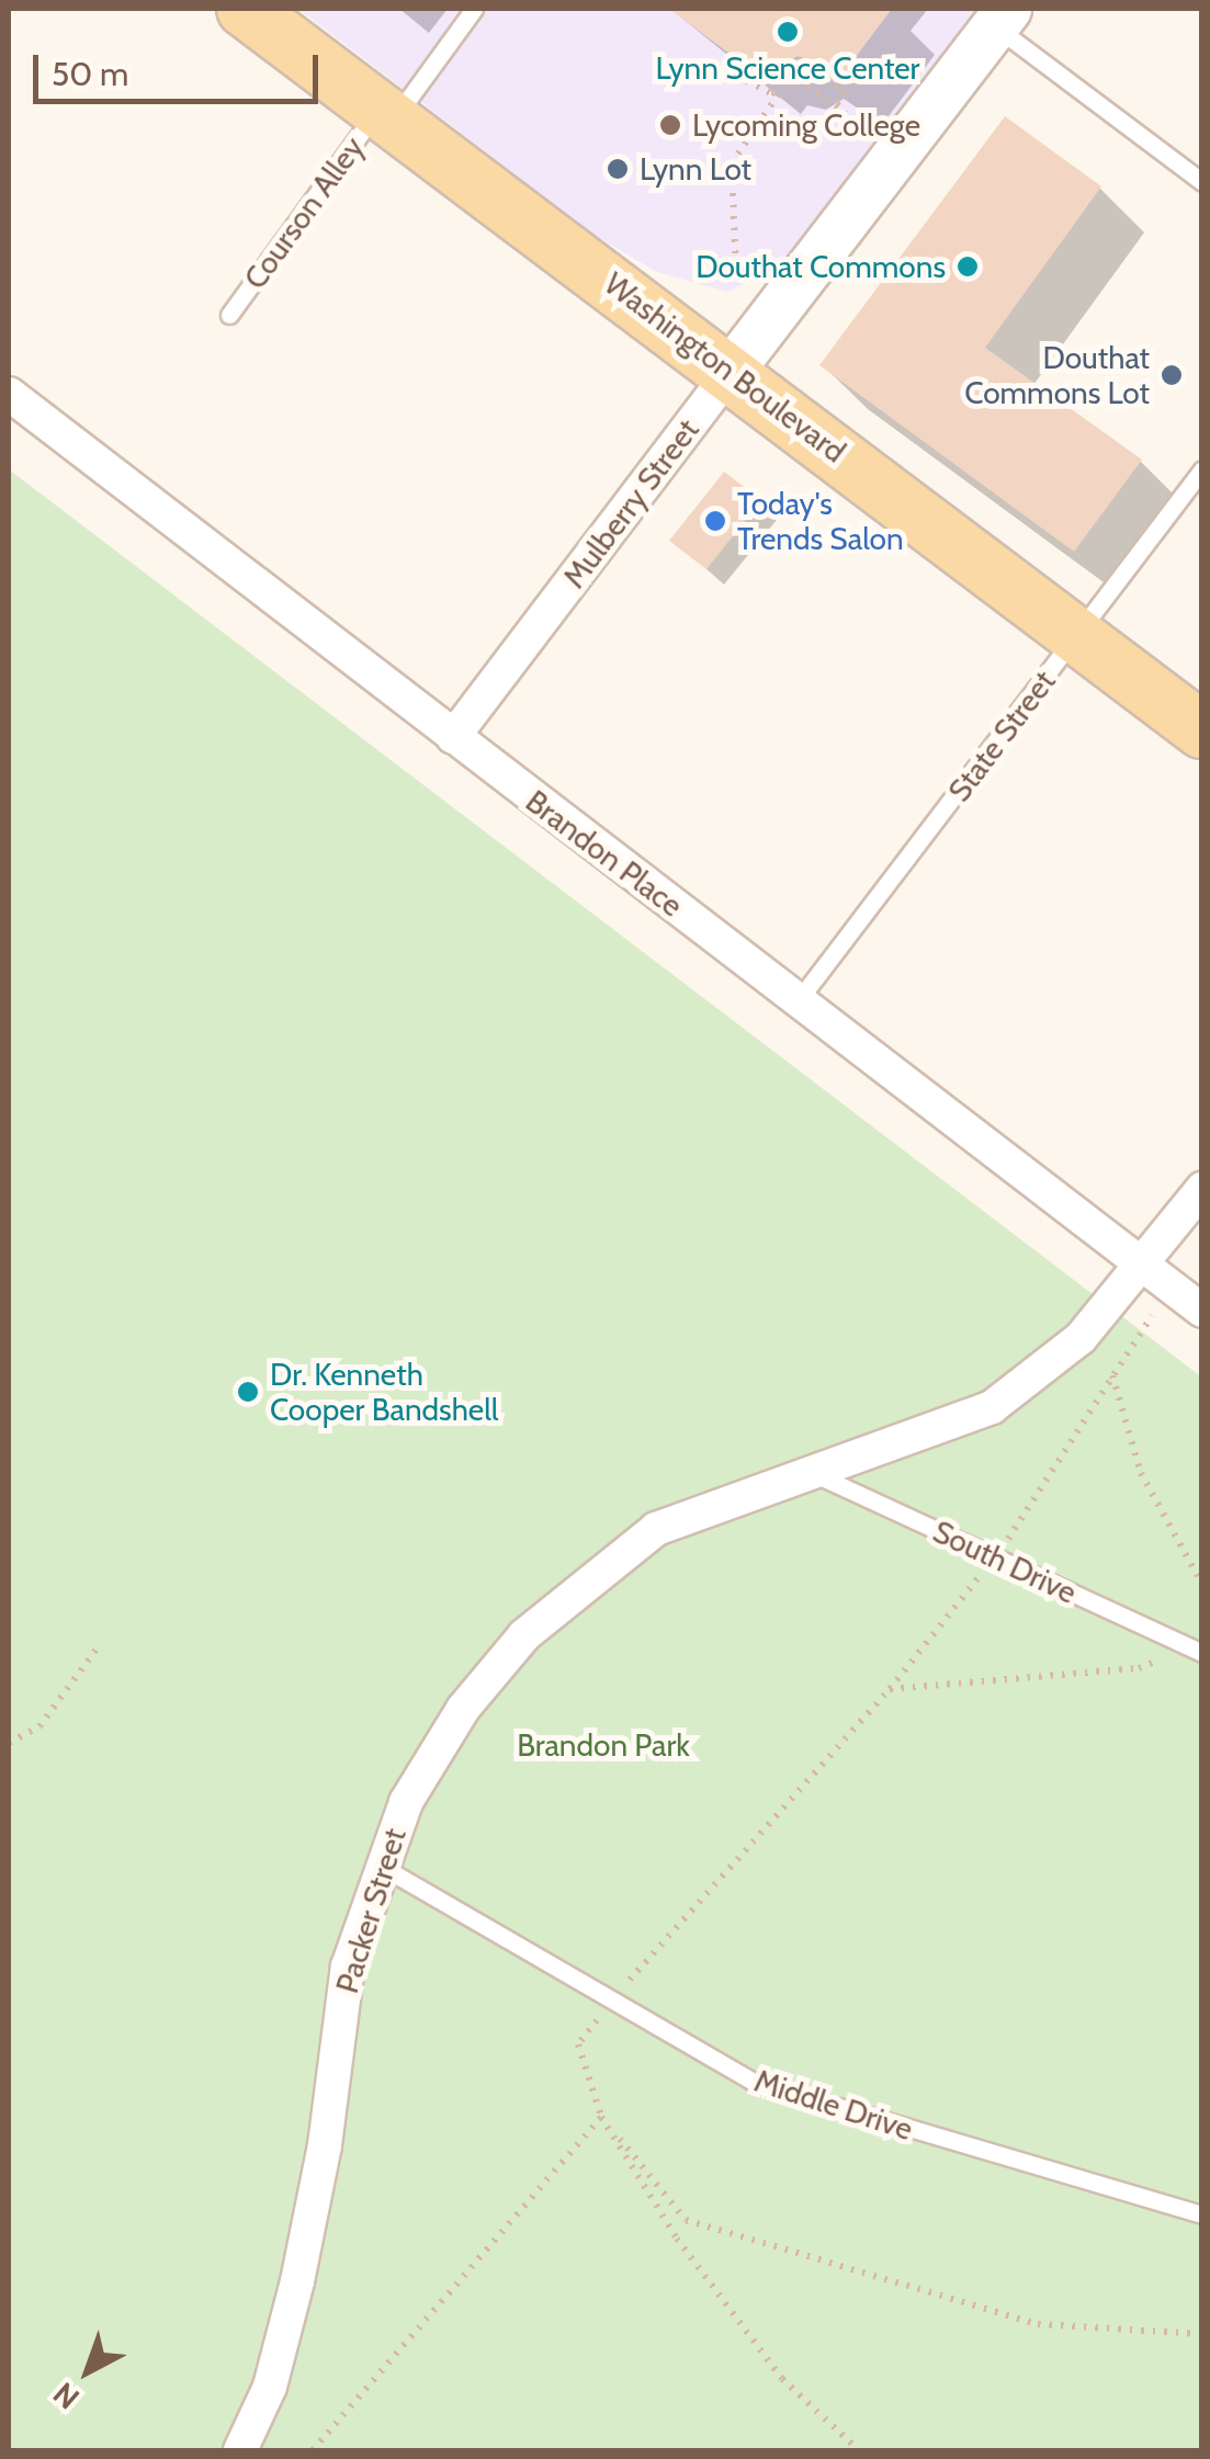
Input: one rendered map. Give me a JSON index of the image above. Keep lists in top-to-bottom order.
{
  "streets": {
    "main road": ["Washington Boulevard"],
    "street": ["Mulberry Street", "Brandon Place", "Packer Street"],
    "lane": [
      "Courson Alley",
      "State Street",
      "South Drive",
      "Middle Drive"
    ]
  },
  "crossings": [
    ["Courson Alley", "Washington Boulevard"],
    ["Washington Boulevard", "Mulberry Street"],
    ["Washington Boulevard", "State Street"],
    ["Mulberry Street", "Brandon Place"],
    ["State Street", "Brandon Place"],
    ["Brandon Place", "Packer Street"],
    ["South Drive", "Packer Street"],
    ["Packer Street", "Middle Drive"]
  ],
  "parks": ["Brandon Park"],
  "places": [
    "Lynn Science Center",
    "Lycoming College",
    "Lynn Lot",
    "Douthat Commons",
    "Douthat Commons Lot",
    "Today's Trends Salon",
    "Dr. Kenneth Cooper Bandshell"
  ],
  "scale_bar": "50 m",
  "north": "bottom left"
}
